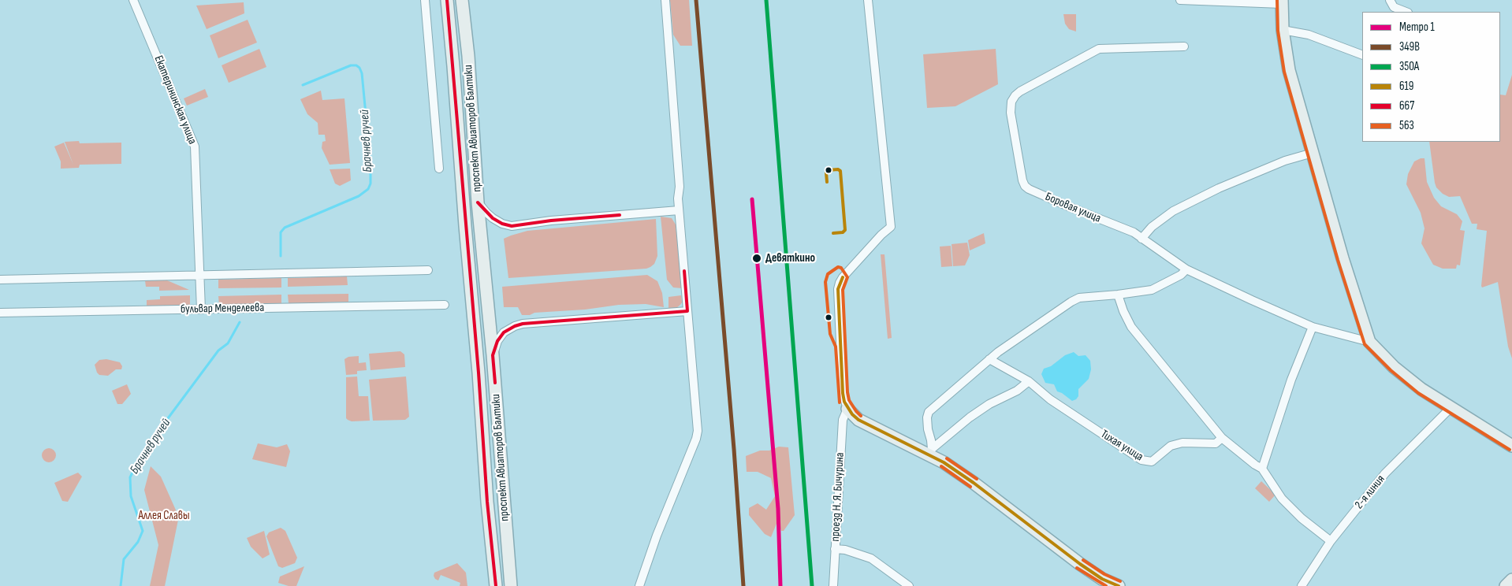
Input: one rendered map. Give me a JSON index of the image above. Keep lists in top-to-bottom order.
{
  "streets": {
    "street": [
      "Екатерининская улица",
      "проспект Авиаторов Балтики",
      "Боровая улица",
      "бульвар Менделеева",
      "Тихая улица",
      "2-я линия",
      "проезд Н. Я. Бичурина"
    ]
  },
  "crossings": [
    ["Екатерининская улица", "бульвар Менделеева"]
  ],
  "water": ["Брачнев ручей"],
  "parks": ["Аллея Славы"],
  "places": ["Девяткино"],
  "lines": [
    "transit line 349В",
    "transit line 350А",
    "transit line 667",
    "transit line 563",
    "transit line 619",
    "metro line 1"
  ],
  "legend": [
    "Метро 1",
    "349В",
    "350А",
    "619",
    "667",
    "563"
  ]
}
